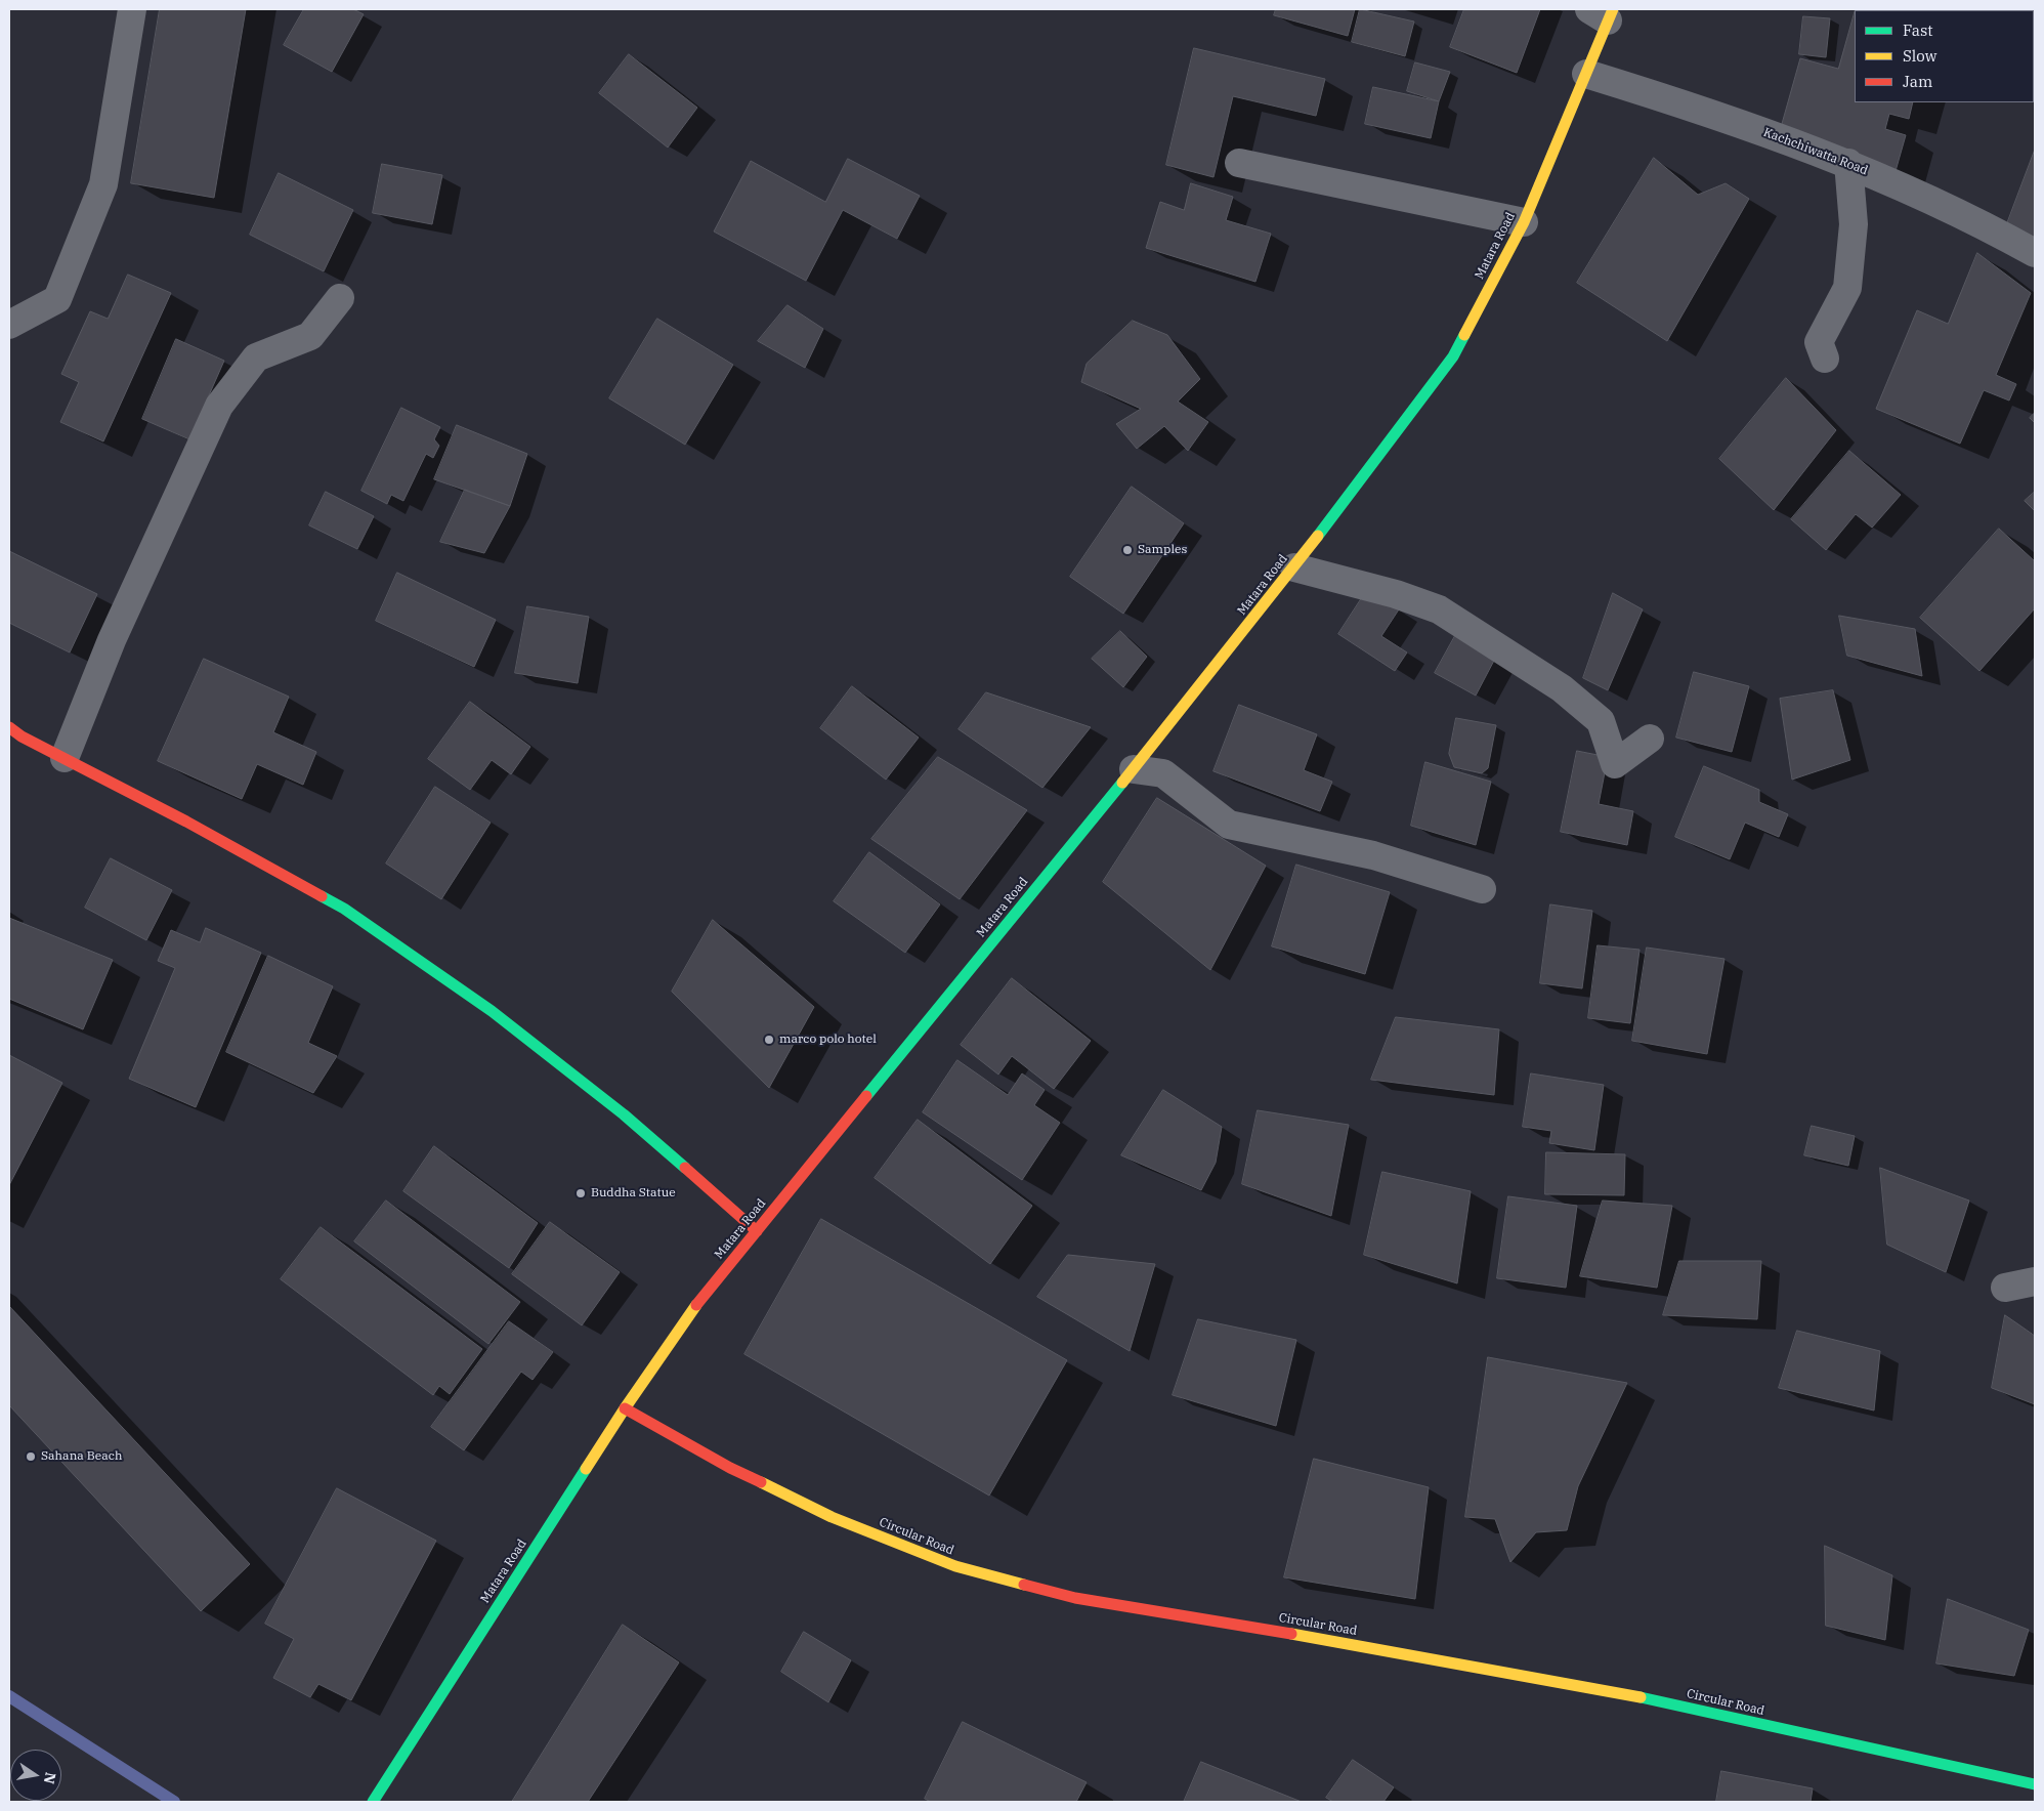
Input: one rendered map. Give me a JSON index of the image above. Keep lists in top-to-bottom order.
{
  "streets": {
    "main road": ["Matara Road", "Circular Road"],
    "street": ["Kachchiwatta Road"]
  },
  "crossings": [
    ["Kachchiwatta Road", "Matara Road"],
    ["Matara Road", "Circular Road"]
  ],
  "places": [
    "Samples",
    "marco polo hotel",
    "Buddha Statue",
    "Sahana Beach"
  ],
  "legend": ["Fast", "Slow", "Jam"],
  "north": "right"
}
